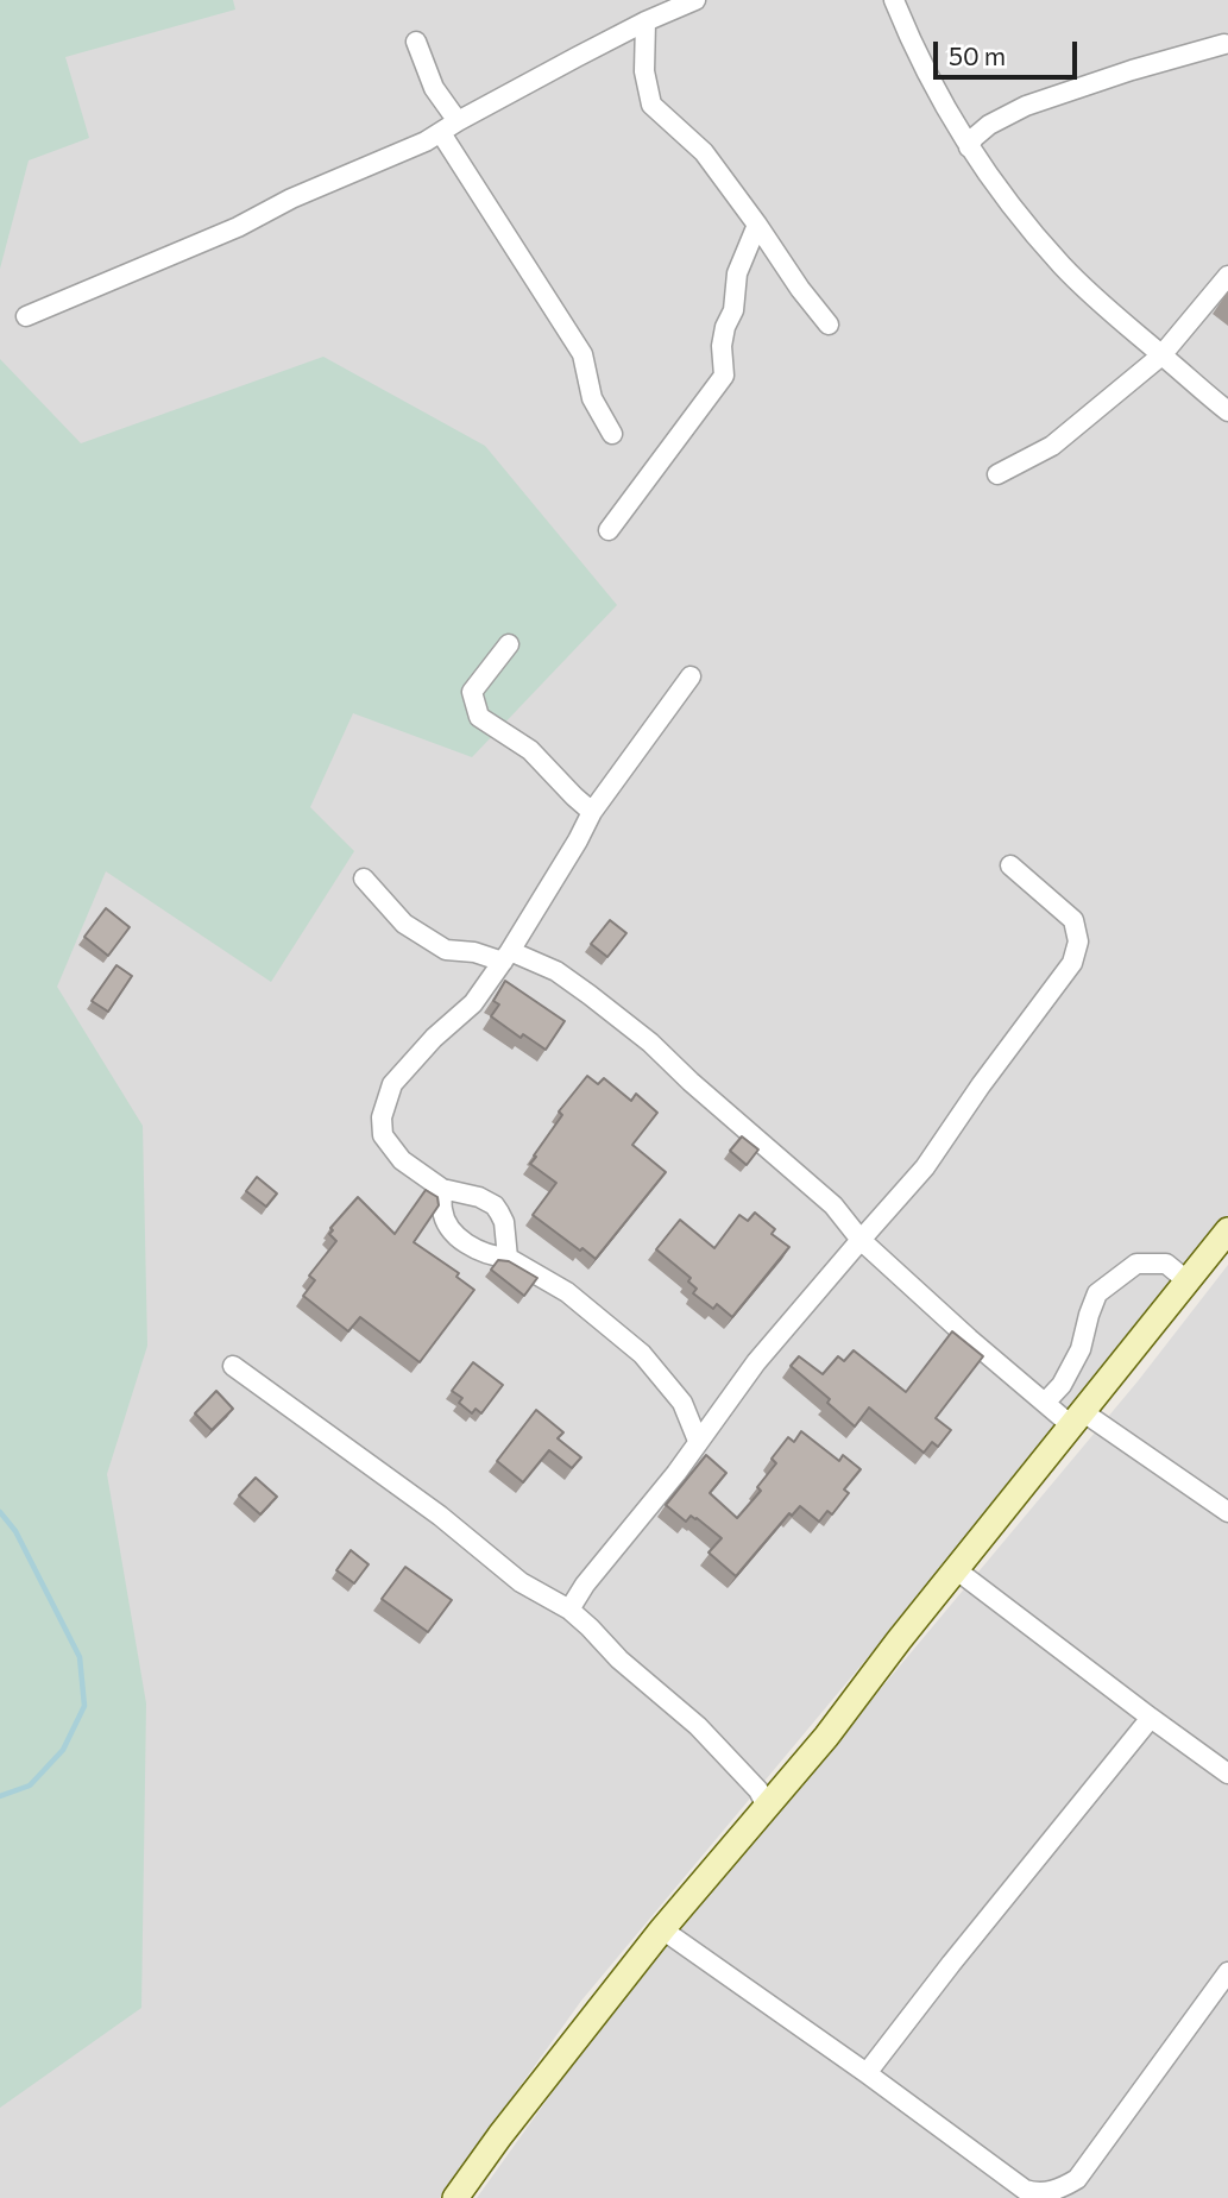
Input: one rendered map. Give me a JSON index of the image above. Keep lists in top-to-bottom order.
{
  "scale_bar": "50 m"
}
